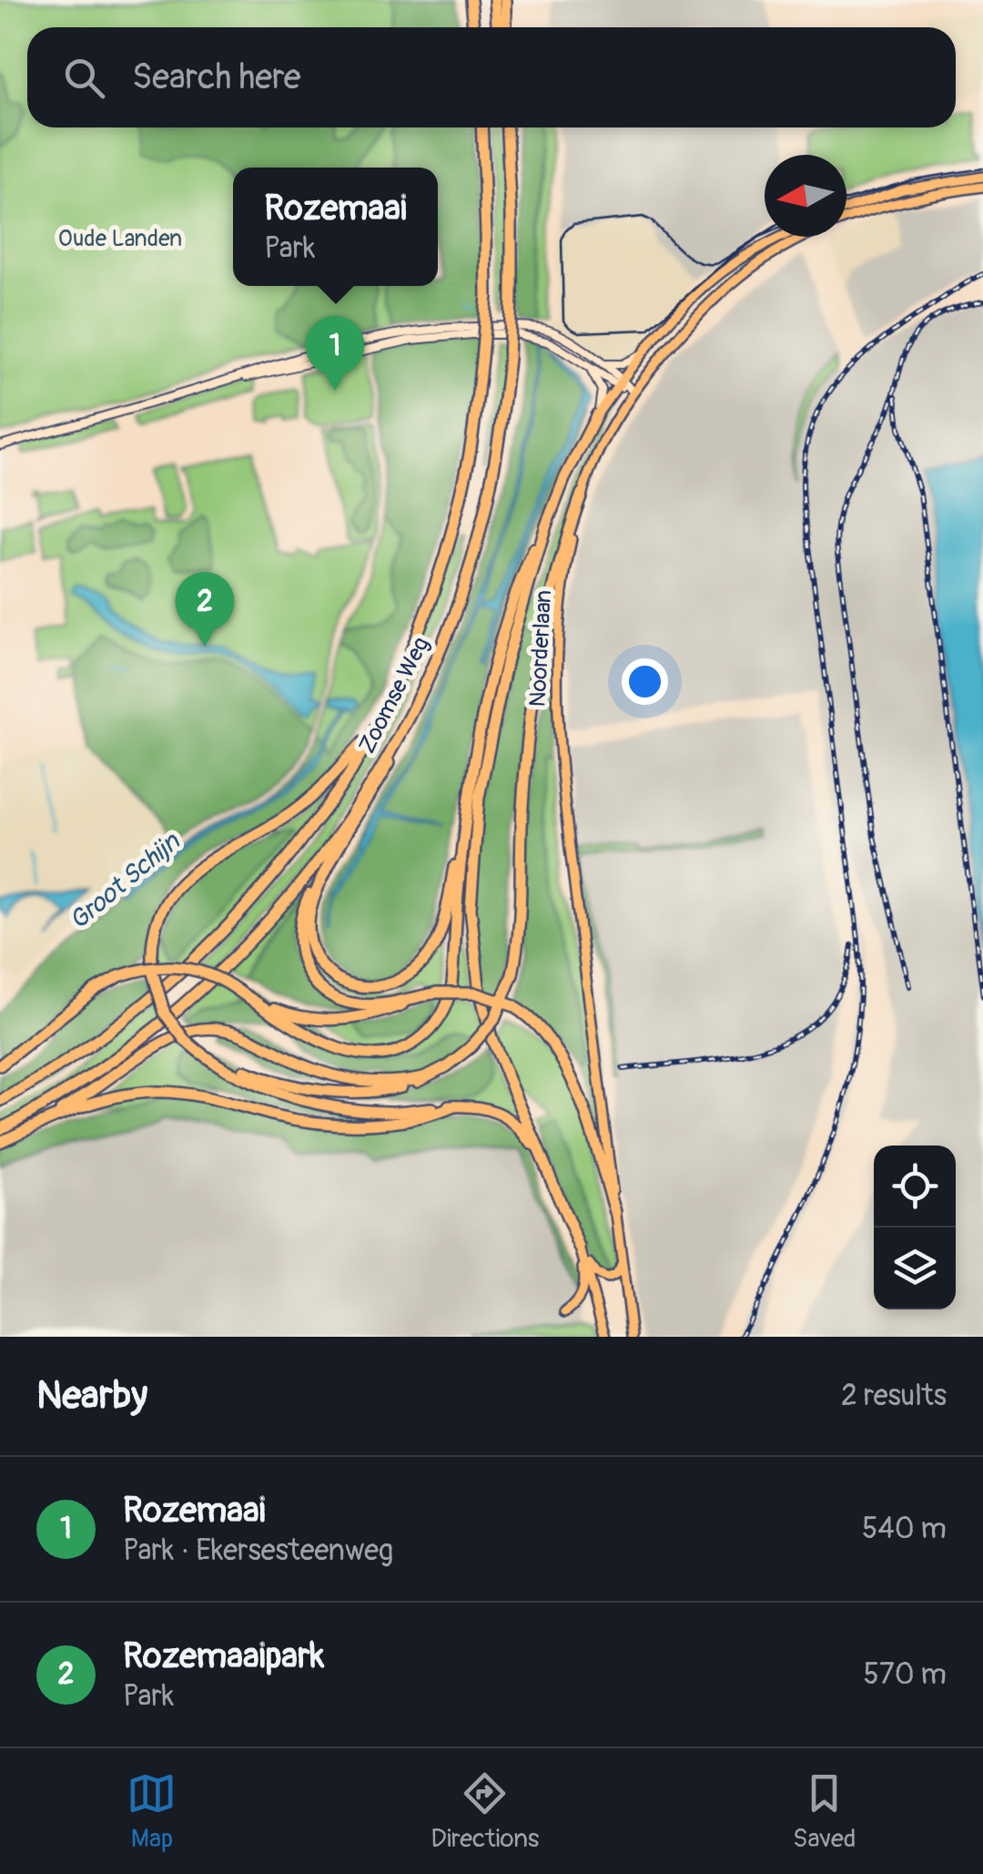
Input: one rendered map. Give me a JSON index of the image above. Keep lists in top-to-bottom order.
{
  "streets": {
    "highway": ["Noorderlaan", "Zoomse Weg"]
  },
  "water": ["Groot Schijn"],
  "parks": ["Oude Landen"],
  "north": "left",
  "page": {
    "search": "Search here",
    "popup": ["Rozemaai", "Park"],
    "pins": ["1", "2"],
    "heading": ["Nearby", "2 results"],
    "list": [
      {
        "mark": "1",
        "name": "Rozemaai",
        "note": "Park · Ekersesteenweg",
        "value": "540 m"
      },
      {
        "mark": "2",
        "name": "Rozemaaipark",
        "note": "Park",
        "value": "570 m"
      }
    ],
    "nav": ["Map", "Directions", "Saved"]
  }
}
